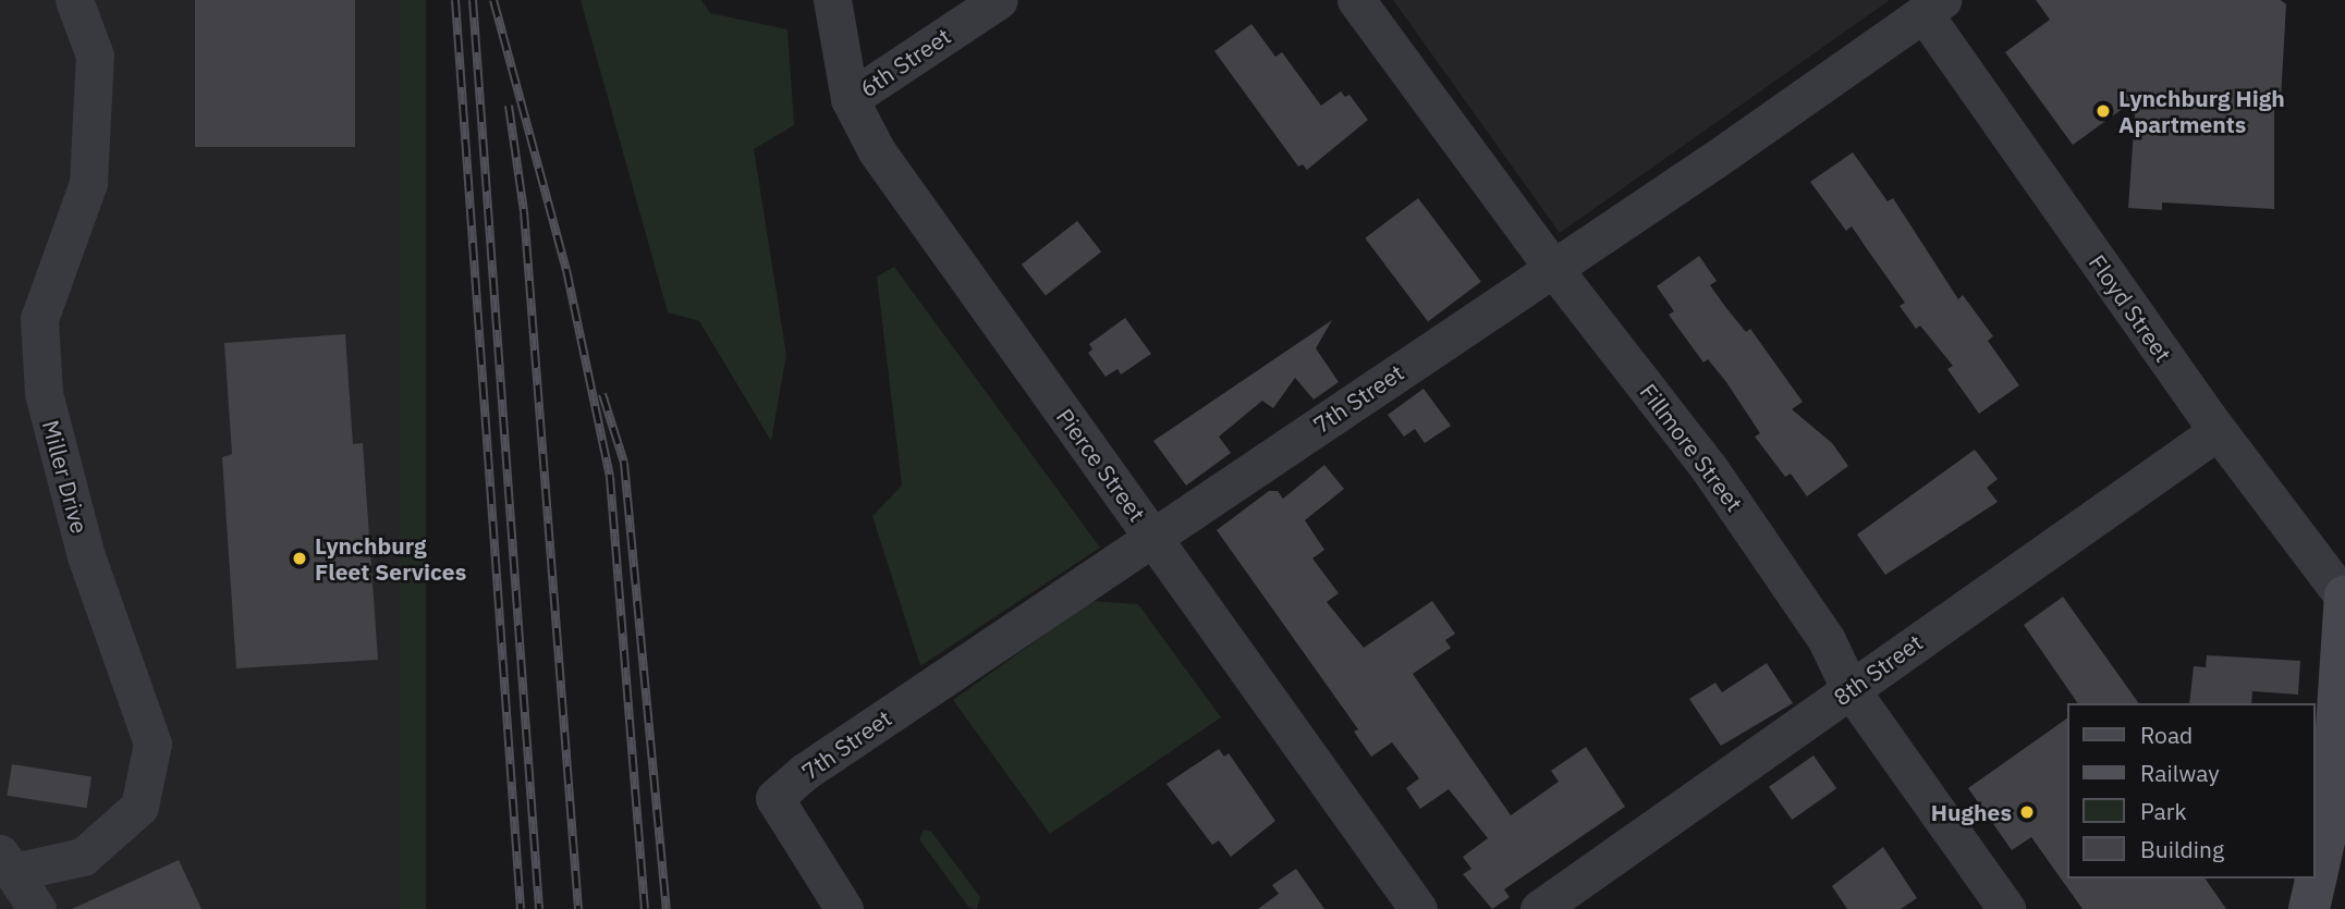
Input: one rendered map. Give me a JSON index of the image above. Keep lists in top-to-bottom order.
{
  "streets": {
    "street": [
      "6th Street",
      "Floyd Street",
      "7th Street",
      "Fillmore Street",
      "Pierce Street",
      "Miller Drive",
      "8th Street"
    ]
  },
  "crossings": [
    ["6th Street", "Pierce Street"],
    ["Floyd Street", "7th Street"],
    ["Floyd Street", "8th Street"],
    ["7th Street", "Fillmore Street"],
    ["7th Street", "Pierce Street"],
    ["Fillmore Street", "8th Street"]
  ],
  "places": ["Lynchburg High Apartments", "Lynchburg Fleet Services", "Hughes"],
  "legend": [
    "Road",
    "Railway",
    "Park",
    "Building"
  ]
}
